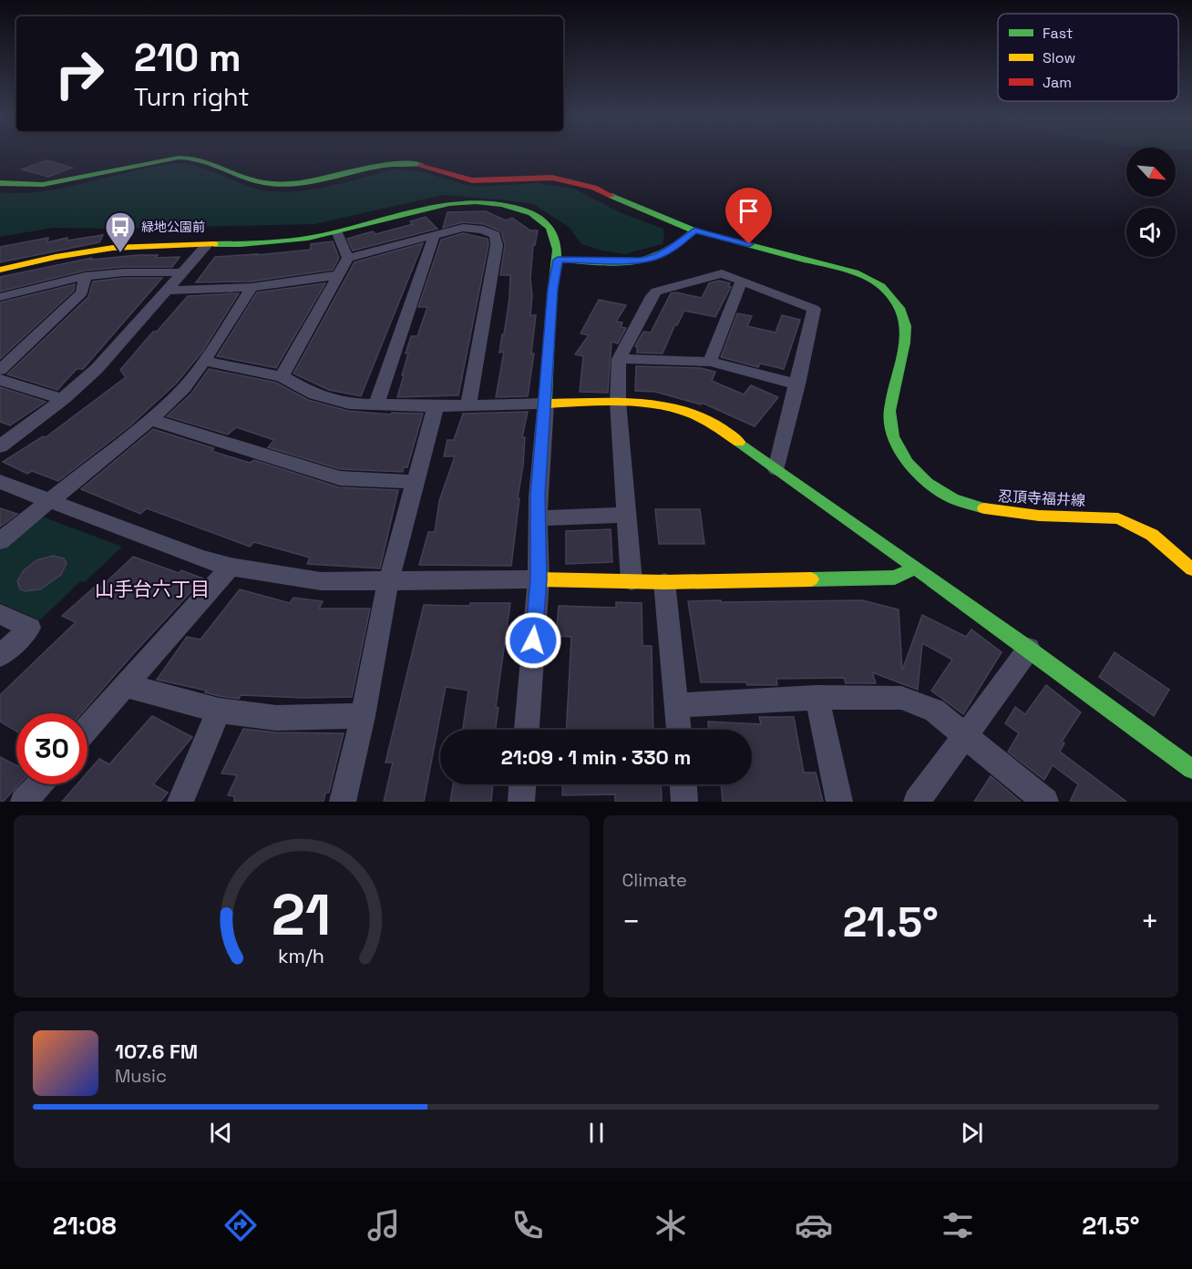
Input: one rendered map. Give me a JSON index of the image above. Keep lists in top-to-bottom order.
{
  "streets": {
    "street": ["忍頂寺福井線"]
  },
  "districts": ["山手台六丁目"],
  "places": {
    "bus stop": ["緑地公園前"]
  },
  "legend": ["Fast", "Slow", "Jam"],
  "north": "bottom right",
  "page": {
    "turn": ["210 m", "Turn right"],
    "limit": "30",
    "trip": "21:09 · 1 min · 330 m",
    "tile": "Climate",
    "heat": ["−", "21.5°", "+"],
    "song": ["107.6 FM", "Music"],
    "tabs": ["21:08", "21.5°"],
    "gauge": ["21", "km/h"]
  }
}
